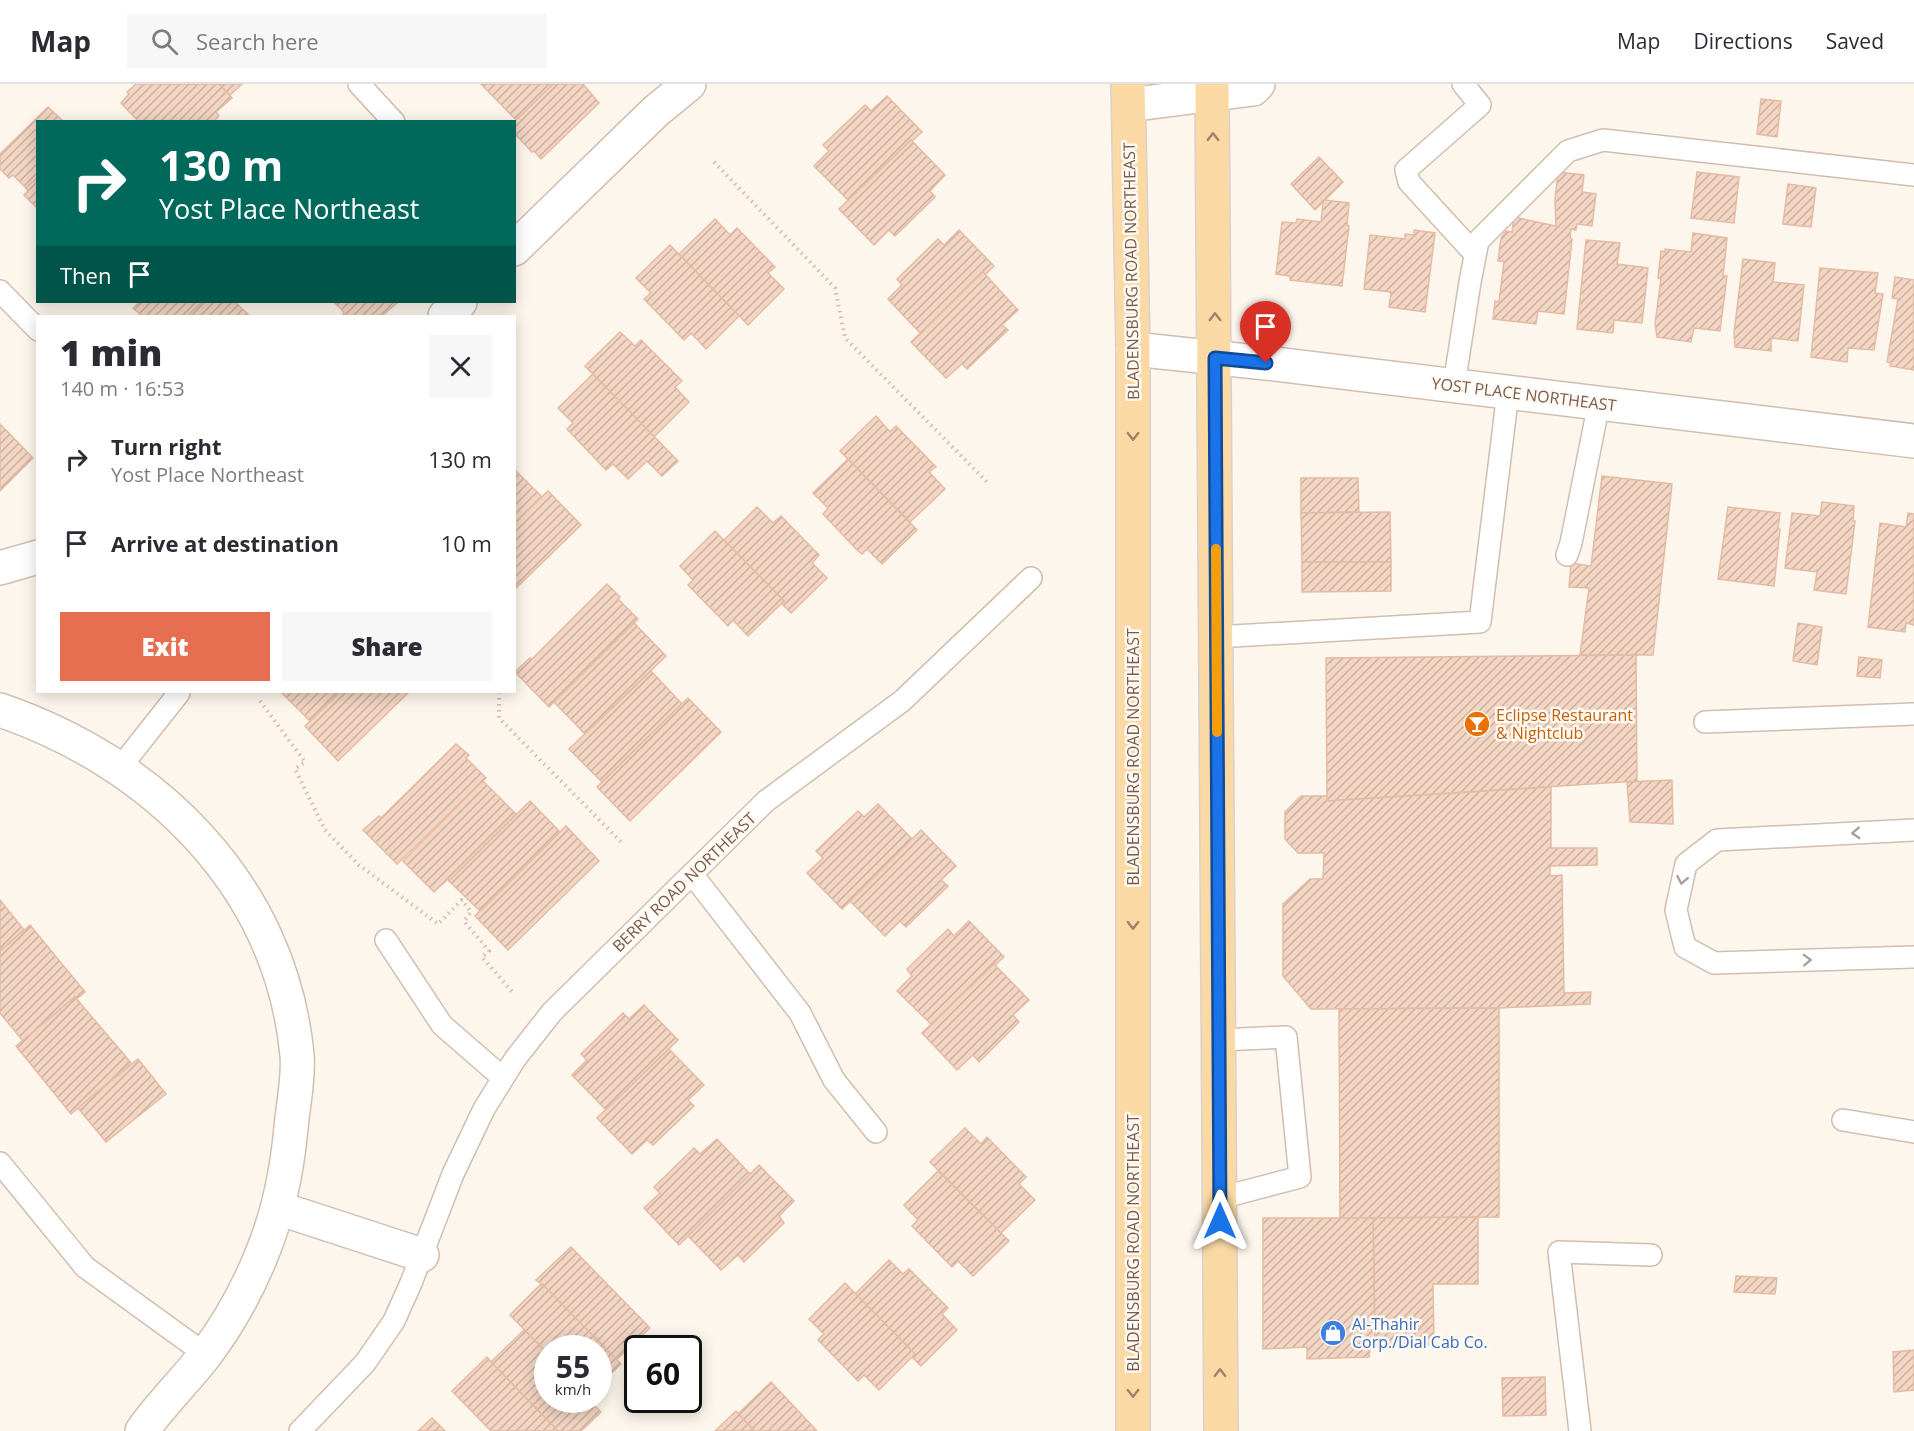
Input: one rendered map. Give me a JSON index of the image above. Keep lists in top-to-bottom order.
{
  "streets": {
    "main road": ["BLADENSBURG ROAD NORTHEAST"],
    "street": ["YOST PLACE NORTHEAST"],
    "lane": ["BERRY ROAD NORTHEAST"]
  },
  "crossings": [
    ["BLADENSBURG ROAD NORTHEAST", "YOST PLACE NORTHEAST"]
  ],
  "places": {
    "bar": ["Eclipse Restaurant & Nightclub"],
    "shop": ["Al-Thahir Corp./Dial Cab Co."]
  },
  "page": {
    "header": "Map",
    "search": "Search here",
    "nav": ["Map", "Directions", "Saved"],
    "turn": ["130 m", "Yost Place Northeast"],
    "then": "Then",
    "heading": ["1 min", "140 m · 16:53"],
    "list": [
      {
        "name": "Turn right",
        "note": "Yost Place Northeast",
        "value": "130 m"
      },
      {
        "name": "Arrive at destination",
        "value": "10 m"
      }
    ],
    "buttons": ["Exit", "Share"],
    "speed": "55 km/h",
    "limit": "60"
  }
}
